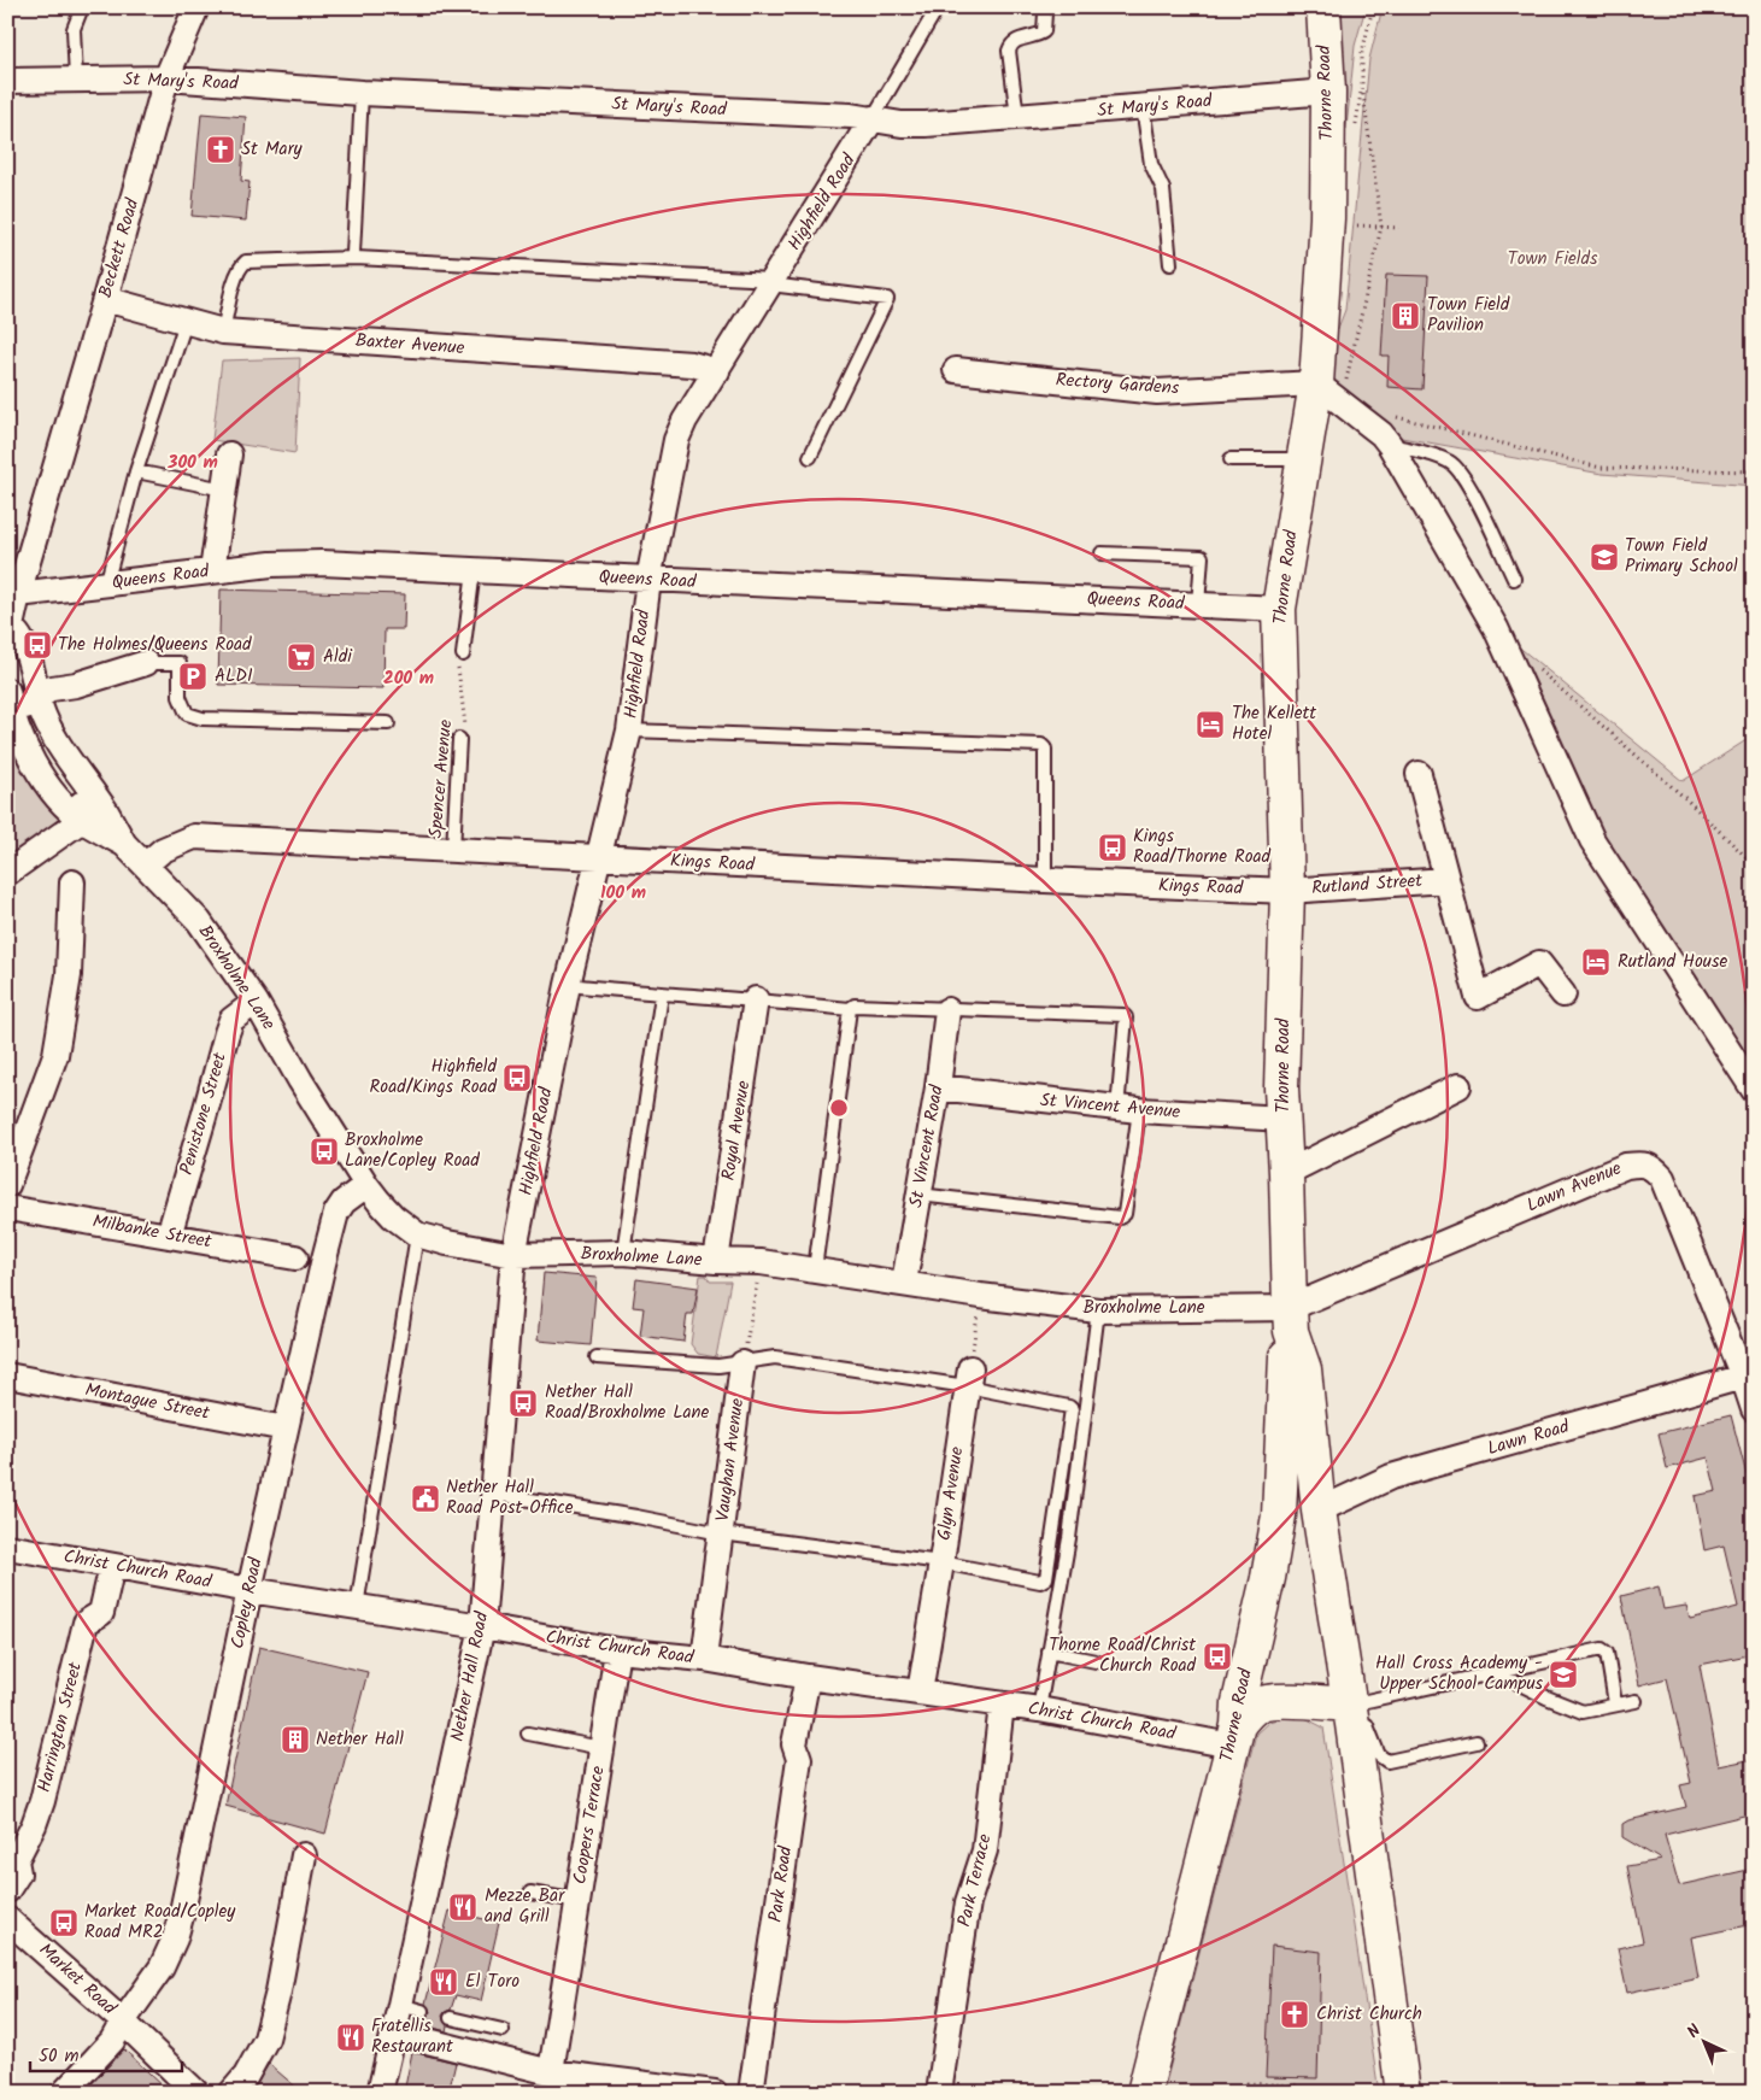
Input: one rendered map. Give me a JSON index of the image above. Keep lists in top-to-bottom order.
{
  "streets": {
    "street": [
      "St Mary's Road",
      "Thorne Road",
      "Highfield Road",
      "Beckett Road",
      "Baxter Avenue",
      "Rectory Gardens",
      "Queens Road",
      "Kings Road",
      "Rutland Street",
      "Broxholme Lane",
      "St Vincent Avenue",
      "Penistone Street",
      "Royal Avenue",
      "St Vincent Road",
      "Lawn Avenue",
      "Milbanke Street",
      "Montague Street",
      "Lawn Road",
      "Vaughan Avenue",
      "Glyn Avenue",
      "Christ Church Road",
      "Copley Road",
      "Nether Hall Road",
      "Harrington Street",
      "Coopers Terrace",
      "Park Terrace",
      "Park Road",
      "Market Road"
    ],
    "lane": ["Spencer Avenue"]
  },
  "crossings": [
    ["St Mary's Road", "Thorne Road"],
    ["St Mary's Road", "Highfield Road"],
    ["St Mary's Road", "Beckett Road"],
    ["Thorne Road", "Rectory Gardens"],
    ["Thorne Road", "Queens Road"],
    ["Thorne Road", "Kings Road"],
    ["Thorne Road", "Rutland Street"],
    ["Thorne Road", "Broxholme Lane"],
    ["Thorne Road", "St Vincent Avenue"],
    ["Thorne Road", "Lawn Avenue"],
    ["Thorne Road", "Lawn Road"],
    ["Thorne Road", "Christ Church Road"],
    ["Highfield Road", "Baxter Avenue"],
    ["Highfield Road", "Queens Road"],
    ["Highfield Road", "Kings Road"],
    ["Highfield Road", "Broxholme Lane"],
    ["Highfield Road", "Nether Hall Road"],
    ["Beckett Road", "Baxter Avenue"],
    ["Beckett Road", "Queens Road"],
    ["Spencer Avenue", "Kings Road"],
    ["Kings Road", "Rutland Street"],
    ["Kings Road", "Broxholme Lane"],
    ["Broxholme Lane", "Penistone Street"],
    ["Broxholme Lane", "Royal Avenue"],
    ["Broxholme Lane", "St Vincent Road"],
    ["Broxholme Lane", "Lawn Avenue"],
    ["Broxholme Lane", "Copley Road"],
    ["Broxholme Lane", "Nether Hall Road"],
    ["St Vincent Avenue", "St Vincent Road"],
    ["Penistone Street", "Milbanke Street"],
    ["Lawn Avenue", "Lawn Road"],
    ["Montague Street", "Copley Road"],
    ["Vaughan Avenue", "Christ Church Road"],
    ["Glyn Avenue", "Christ Church Road"],
    ["Christ Church Road", "Copley Road"],
    ["Christ Church Road", "Nether Hall Road"],
    ["Christ Church Road", "Harrington Street"],
    ["Christ Church Road", "Coopers Terrace"],
    ["Christ Church Road", "Park Terrace"],
    ["Christ Church Road", "Park Road"],
    ["Copley Road", "Market Road"]
  ],
  "parks": ["Town Fields"],
  "places": {
    "church": ["St Mary", "Christ Church"],
    "building": ["Town Field Pavilion", "Nether Hall"],
    "school or university": ["Town Field Primary School", "Hall Cross Academy - Upper School Campus"],
    "bus stop": [
      "The Holmes/Queens Road",
      "Kings Road/Thorne Road",
      "Highfield Road/Kings Road",
      "Broxholme Lane/Copley Road",
      "Nether Hall Road/Broxholme Lane",
      "Thorne Road/Christ Church Road",
      "Market Road/Copley Road MR2"
    ],
    "supermarket": ["Aldi"],
    "parking": ["ALDI"],
    "hotel": ["The Kellett Hotel", "Rutland House"],
    "public building": ["Nether Hall Road Post Office"],
    "restaurant": ["Mezze Bar and Grill", "El Toro", "Fratellis Restaurant"]
  },
  "scale_bar": "50 m",
  "north": "top left",
  "rings": ["300 m", "200 m", "100 m"]
}
